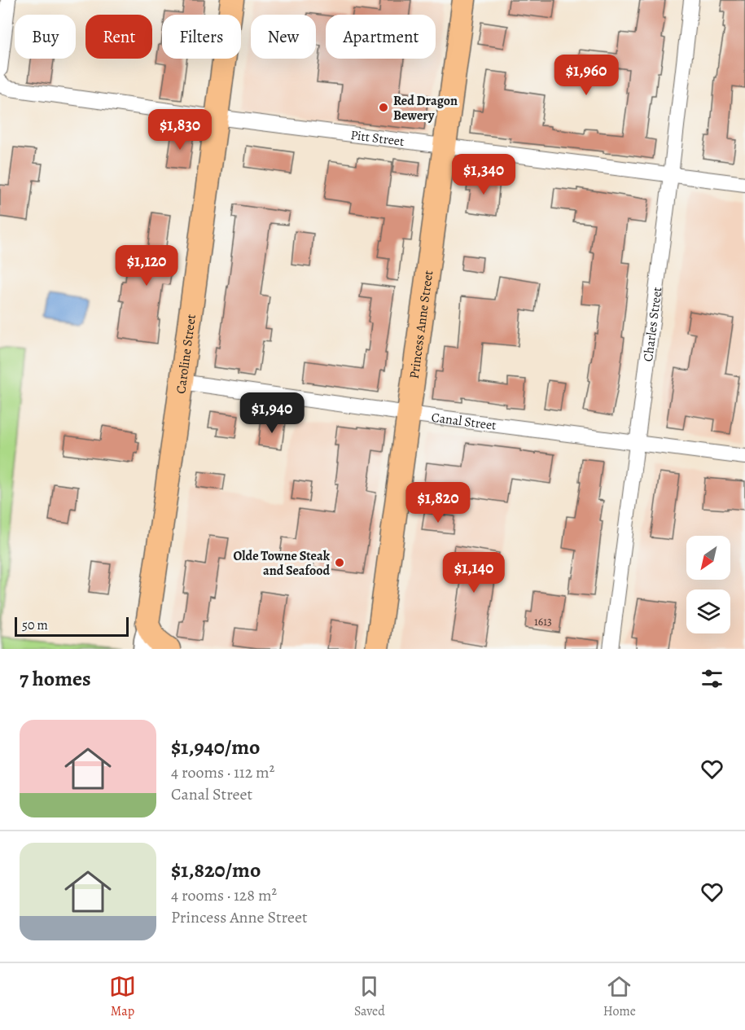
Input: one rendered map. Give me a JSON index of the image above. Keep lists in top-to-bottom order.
{
  "streets": {
    "main road": ["Princess Anne Street", "Caroline Street"],
    "street": ["Pitt Street", "Charles Street", "Canal Street"]
  },
  "crossings": [
    ["Pitt Street", "Princess Anne Street"],
    ["Pitt Street", "Charles Street"],
    ["Pitt Street", "Caroline Street"],
    ["Princess Anne Street", "Canal Street"],
    ["Charles Street", "Canal Street"],
    ["Caroline Street", "Canal Street"]
  ],
  "places": ["Red Dragon Bewery", "Olde Towne Steak and Seafood"],
  "house_numbers": ["1613"],
  "scale_bar": "50 m",
  "north": "bottom left",
  "page": {
    "chip": [
      "Buy",
      "Rent",
      "Filters",
      "New",
      "Apartment"
    ],
    "price": [
      "$1,960",
      "$1,830",
      "$1,340",
      "$1,120",
      "$1,940",
      "$1,820",
      "$1,140"
    ],
    "scale": "50 m",
    "heading": "7 homes",
    "list": [
      {
        "name": "$1,940/mo",
        "note": "4 rooms · 112 m² · Canal Street"
      },
      {
        "name": "$1,820/mo",
        "note": "4 rooms · 128 m² · Princess Anne Street"
      }
    ],
    "tabs": ["Map", "Saved", "Home"]
  }
}
